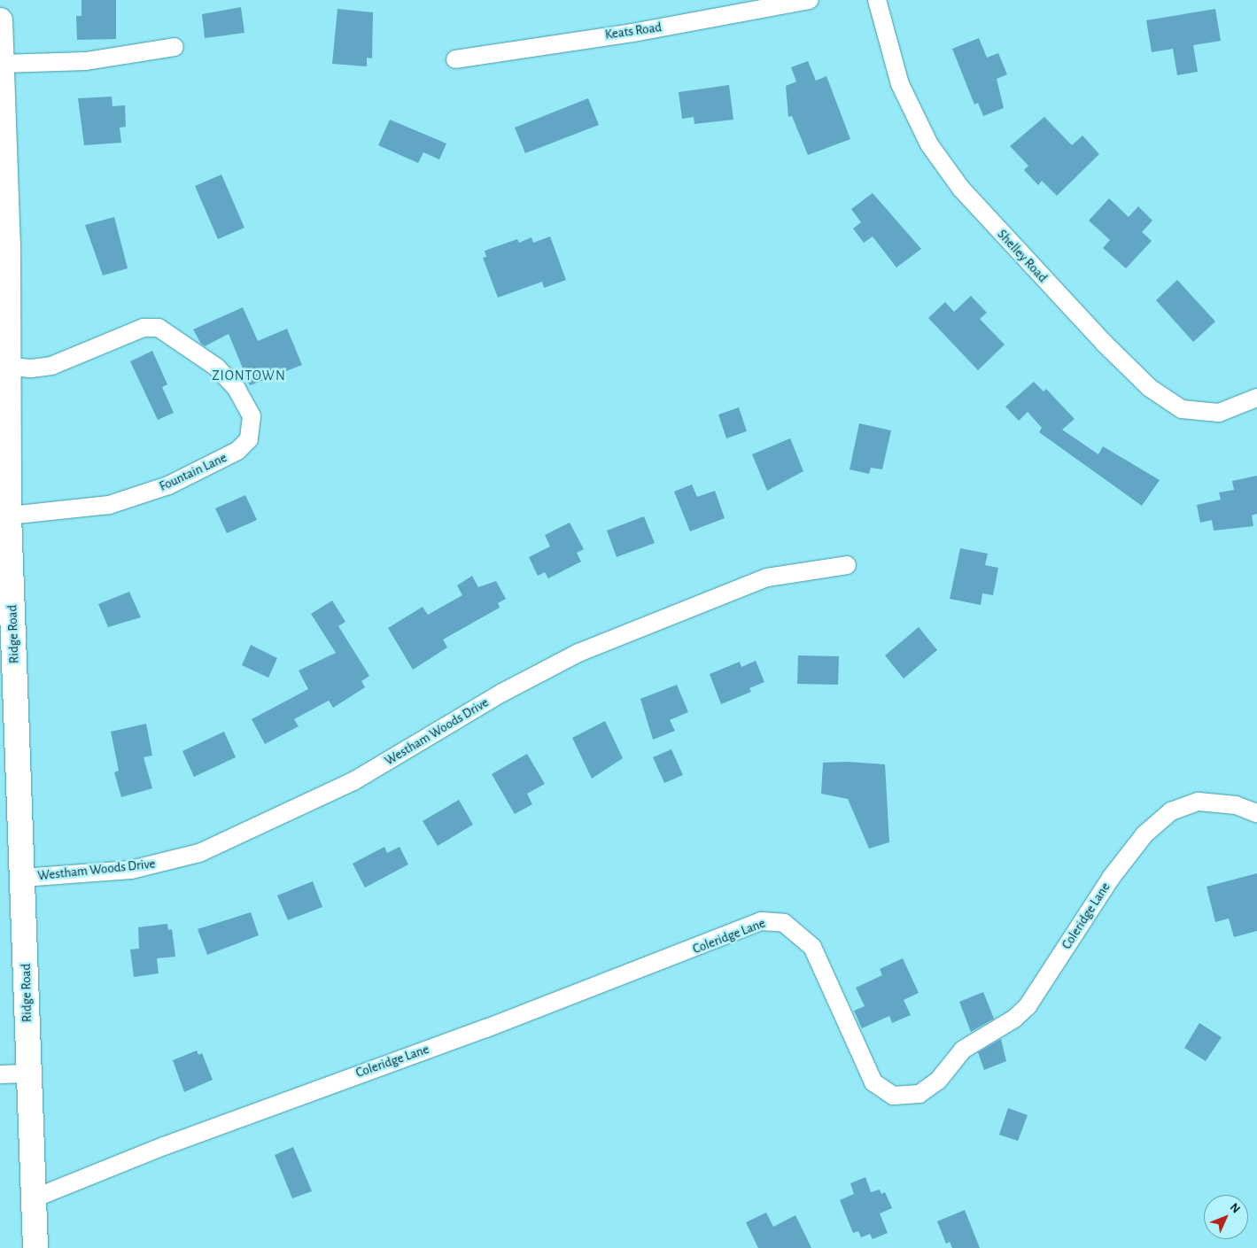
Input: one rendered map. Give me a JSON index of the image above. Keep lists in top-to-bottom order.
{
  "streets": {
    "street": [
      "Keats Road",
      "Shelley Road",
      "Fountain Lane",
      "Ridge Road",
      "Westham Woods Drive",
      "Coleridge Lane"
    ]
  },
  "crossings": [
    ["Fountain Lane", "Ridge Road"],
    ["Ridge Road", "Westham Woods Drive"],
    ["Ridge Road", "Coleridge Lane"]
  ],
  "districts": ["ZIONTOWN"],
  "north": "top right"
}
